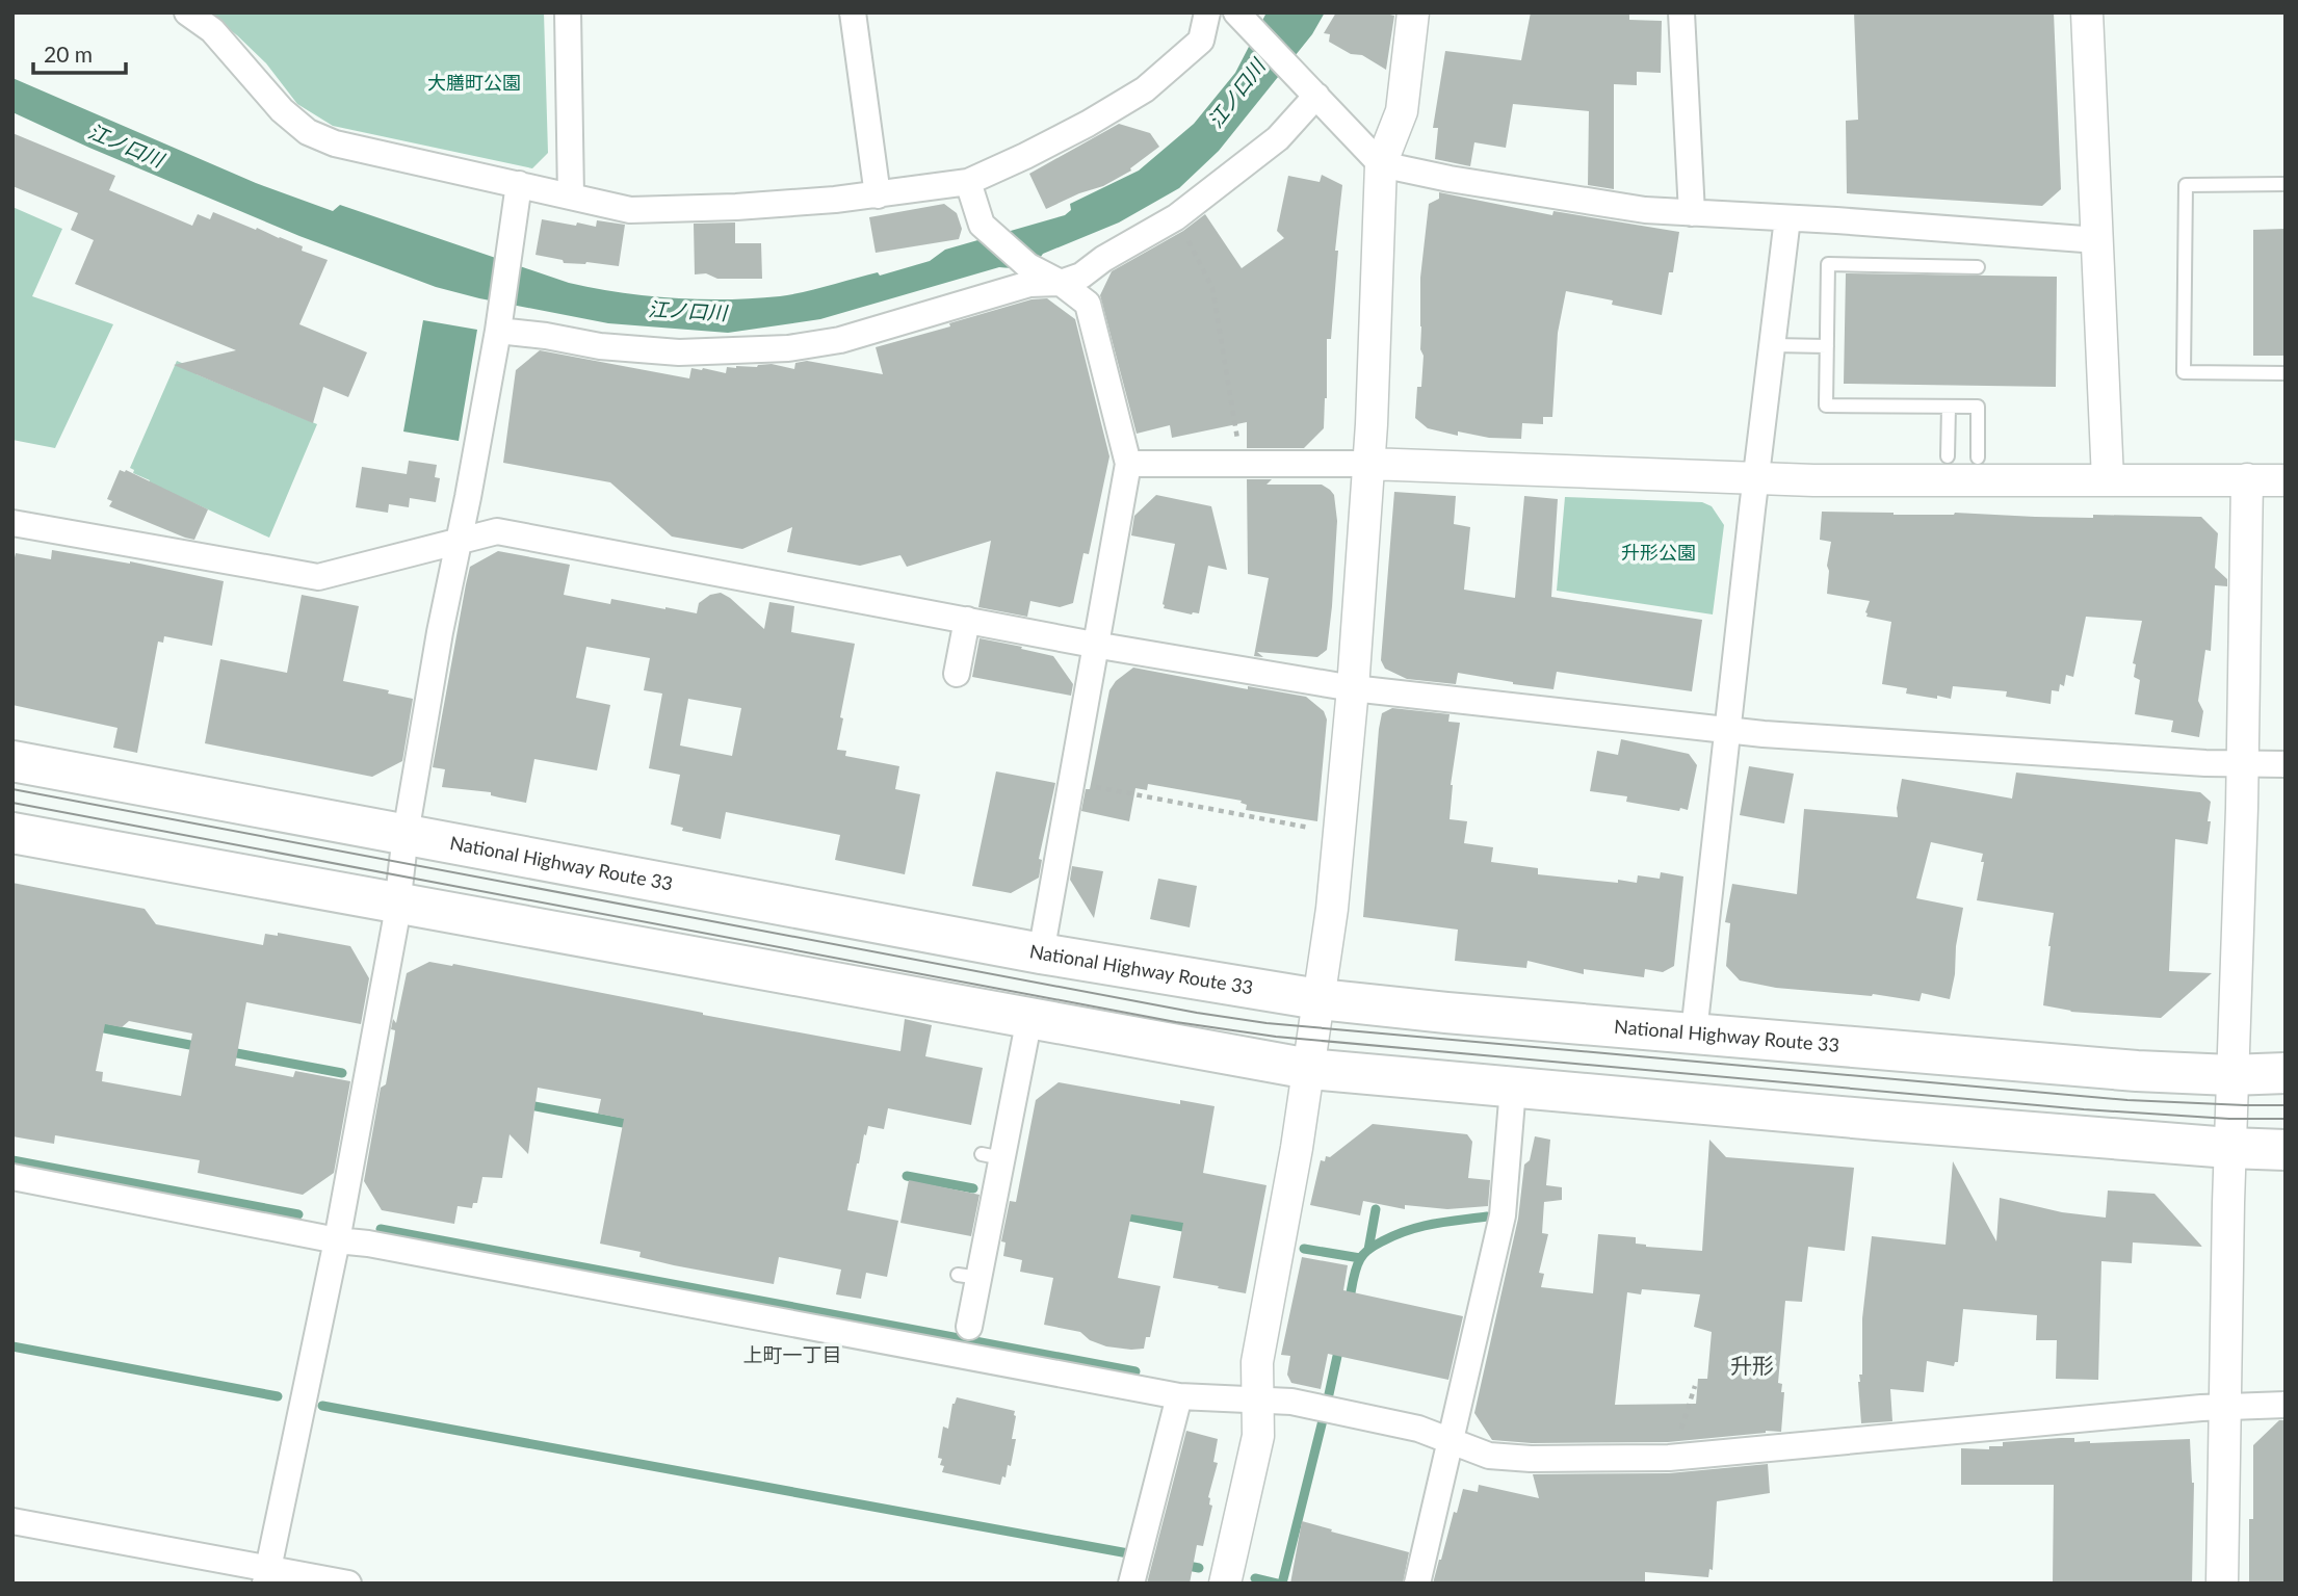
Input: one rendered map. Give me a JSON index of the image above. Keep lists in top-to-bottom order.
{
  "streets": {
    "highway": ["National Highway Route 33"]
  },
  "districts": ["上町一丁目", "升形"],
  "water": ["江ノ口川"],
  "parks": ["大膳町公園", "升形公園"],
  "scale_bar": "20 m"
}
